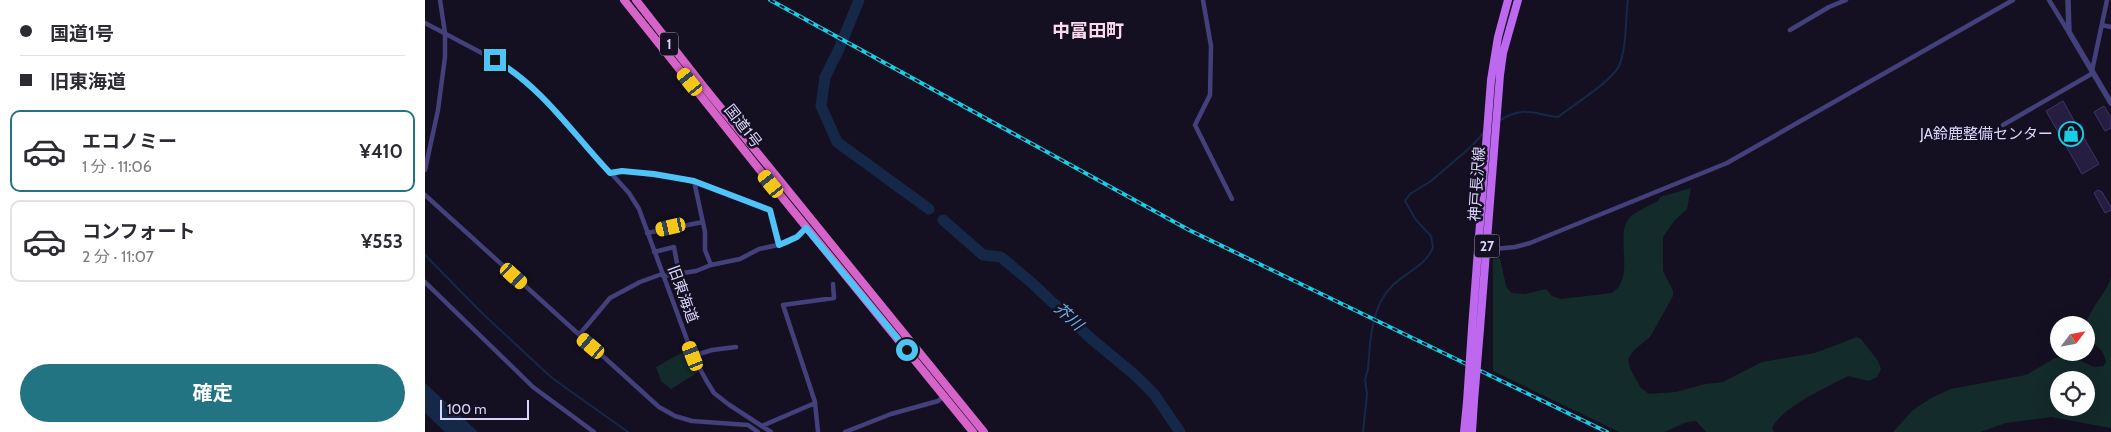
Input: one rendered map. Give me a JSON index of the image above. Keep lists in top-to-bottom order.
{
  "streets": {
    "highway": ["1", "国道1号"],
    "main road": ["神戸長沢線", "27"],
    "street": ["旧東海道"]
  },
  "districts": ["中冨田町"],
  "water": ["芥川"],
  "places": {
    "shop": ["JA鈴鹿整備センター"]
  },
  "scale_bar": "100 m",
  "north": "top right",
  "page": {
    "banner": ["国道1号", "旧東海道"],
    "list": [
      {
        "name": "エコノミー",
        "note": "1 分 · 11:06",
        "value": "¥410"
      },
      {
        "name": "コンフォート",
        "note": "2 分 · 11:07",
        "value": "¥553"
      }
    ],
    "buttons": "確定",
    "scale": "100 m"
  }
}
